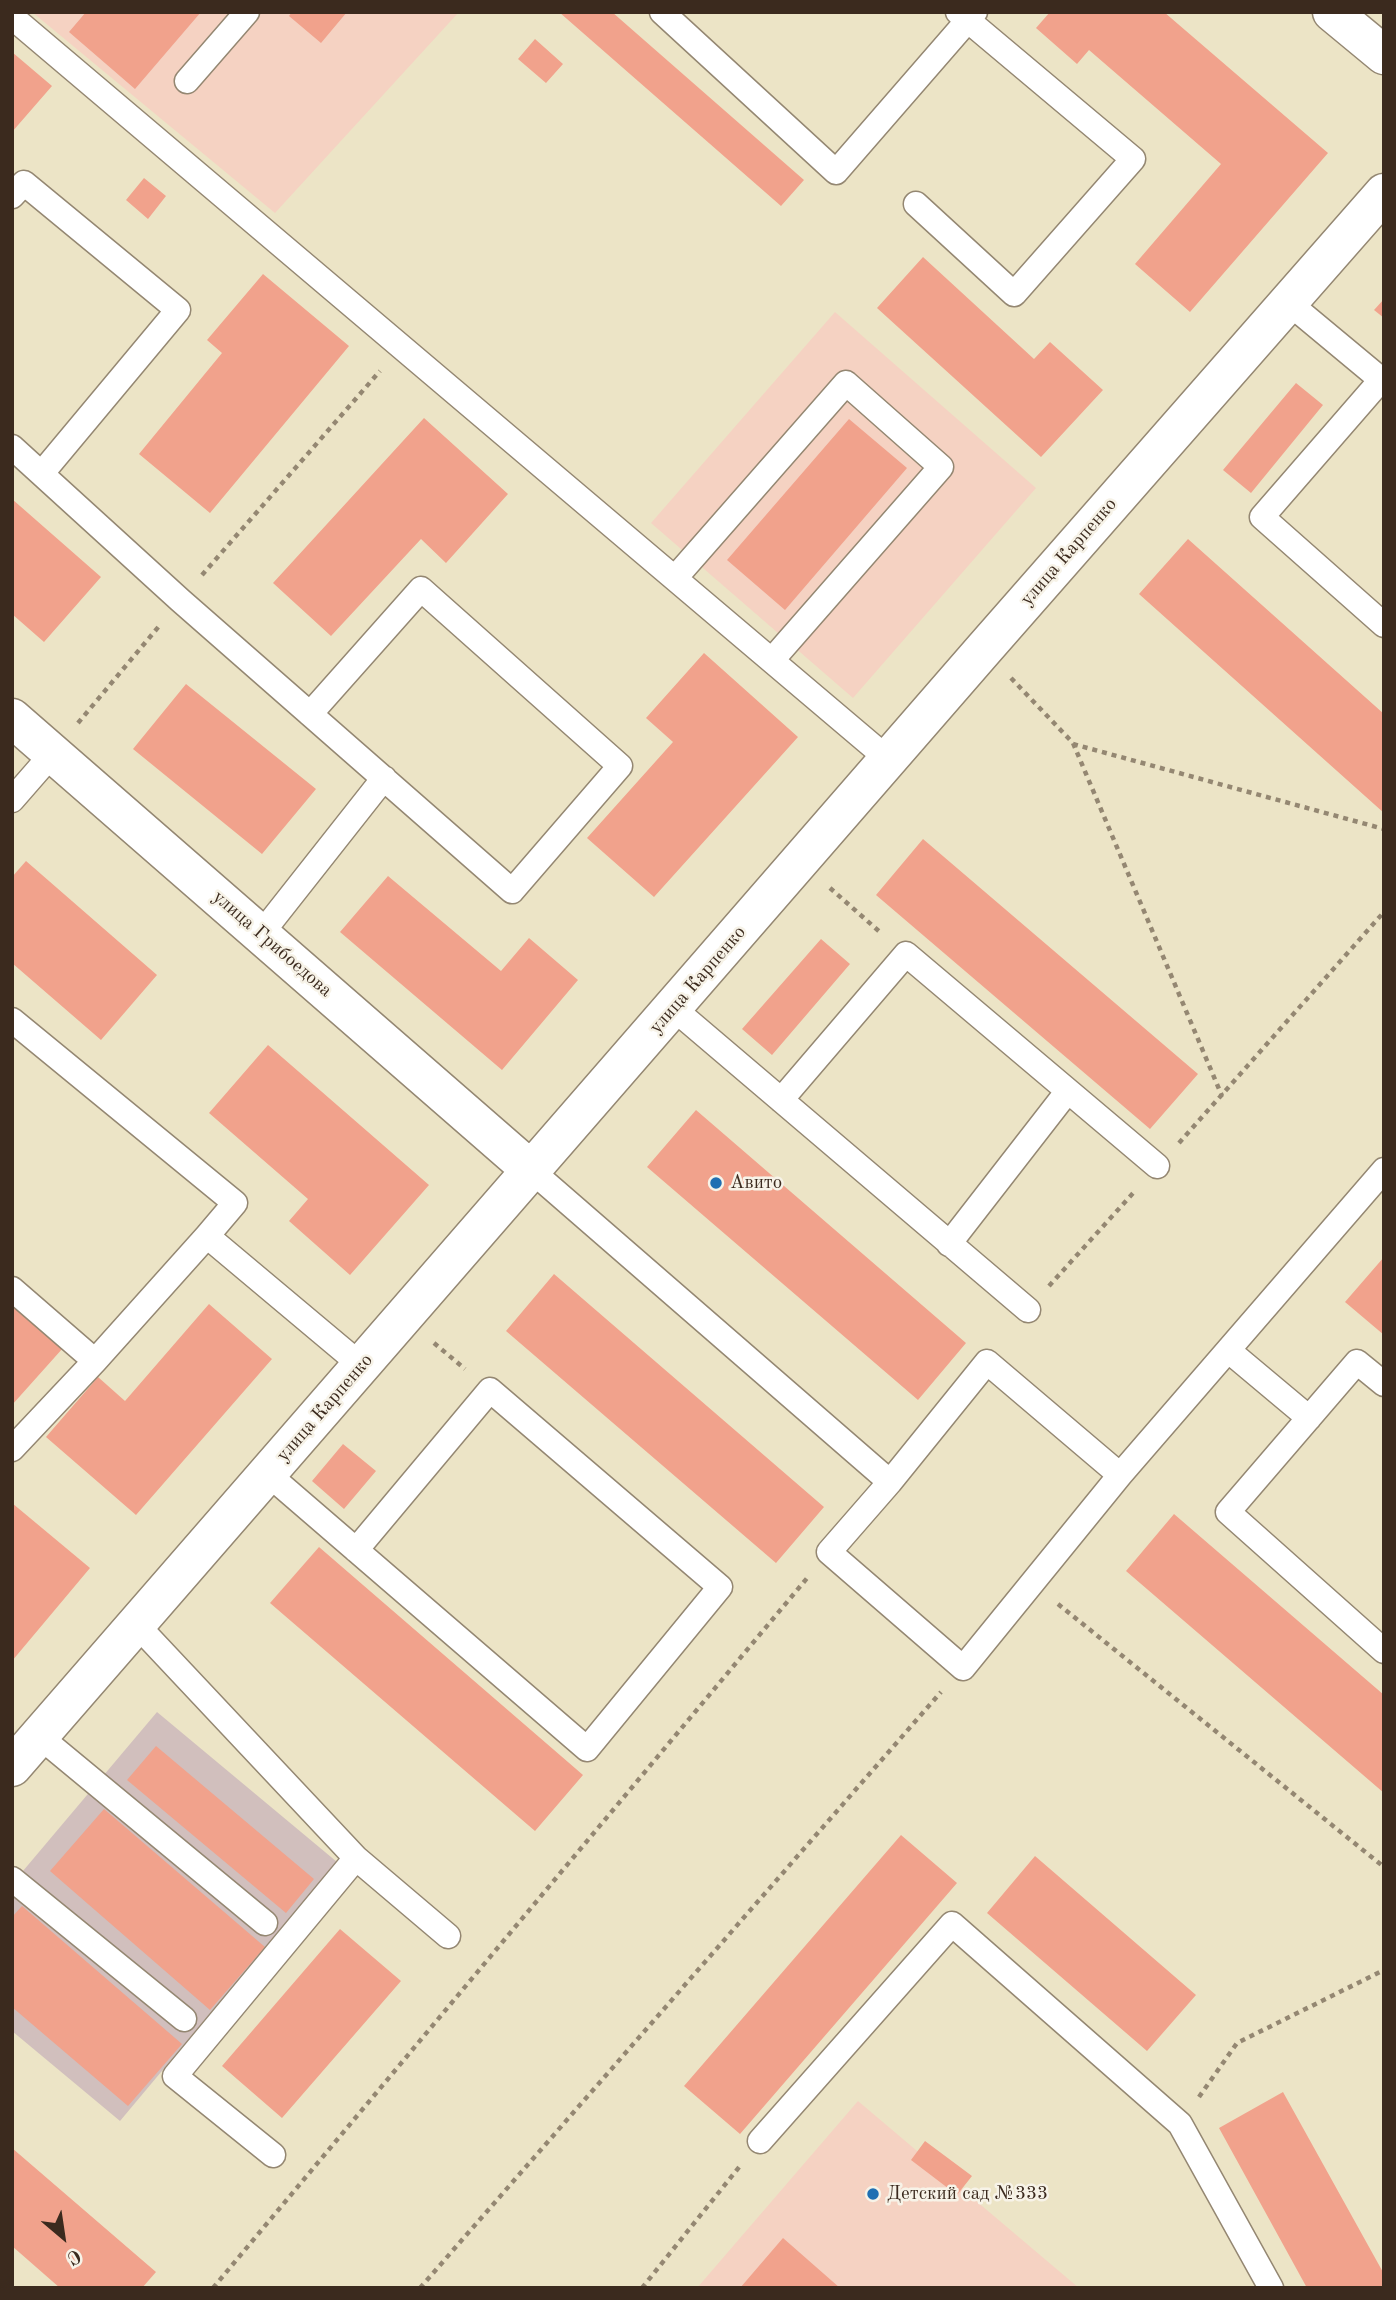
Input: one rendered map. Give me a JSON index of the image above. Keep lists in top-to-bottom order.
{
  "streets": {
    "street": ["улица Карпенко", "улица Грибоедова"]
  },
  "crossings": [
    ["улица Карпенко", "улица Грибоедова"]
  ],
  "places": ["Авито", "Детский сад №333"],
  "north": "bottom right"
}
